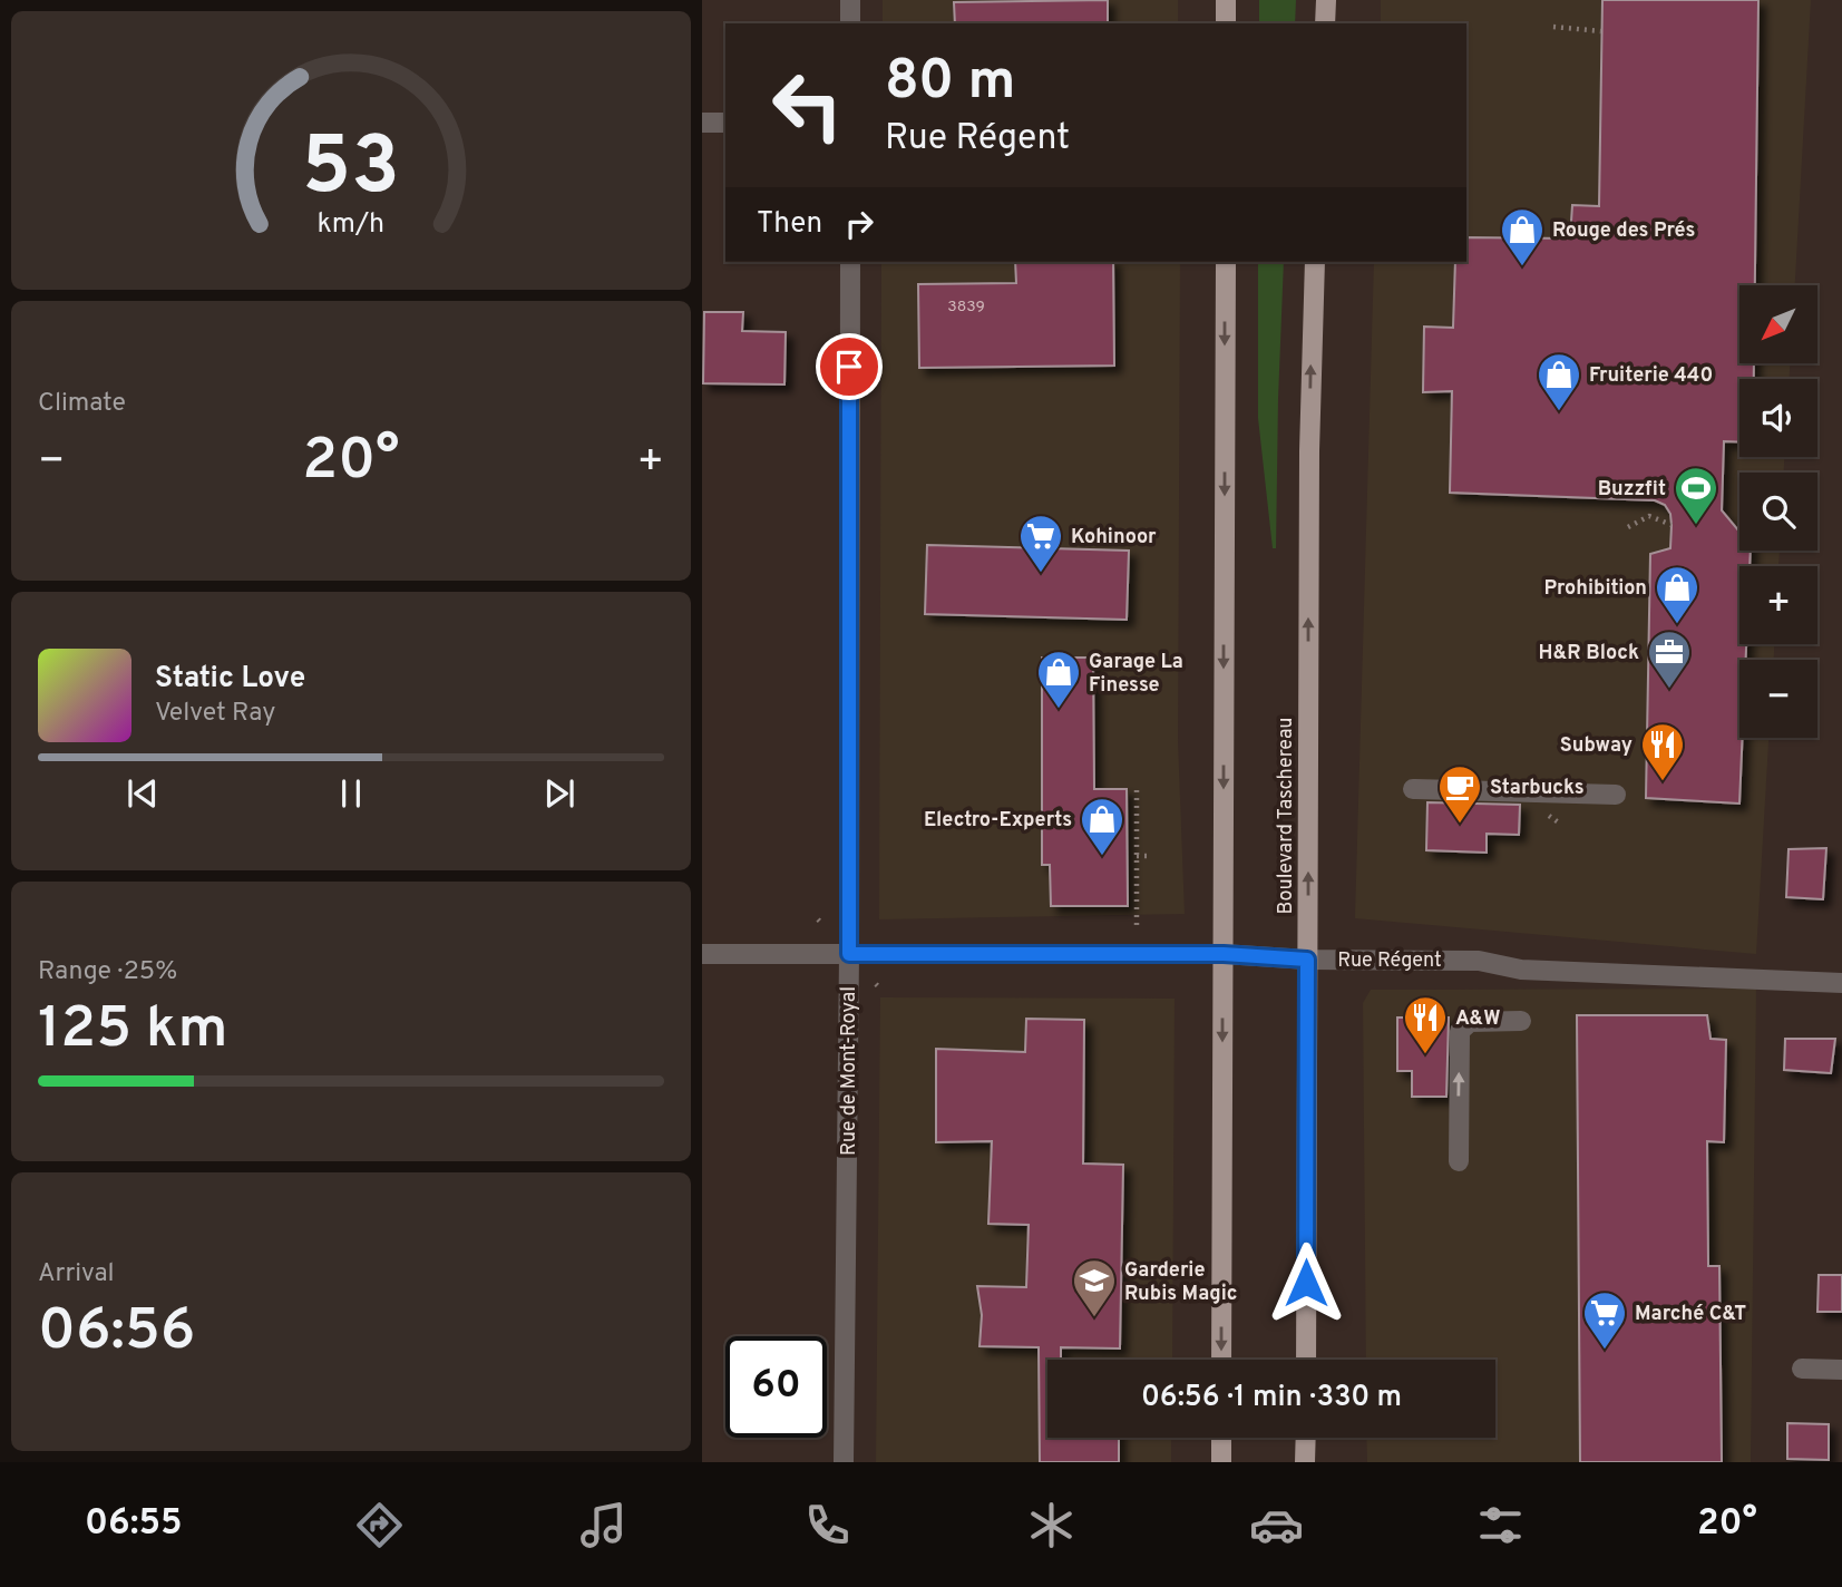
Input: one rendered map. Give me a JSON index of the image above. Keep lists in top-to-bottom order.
{
  "streets": {
    "main road": ["Boulevard Taschereau"],
    "street": ["Rue Régent", "Rue de Mont-Royal"]
  },
  "crossings": [
    ["Boulevard Taschereau", "Rue Régent"],
    ["Rue Régent", "Rue de Mont-Royal"]
  ],
  "places": {
    "shop": [
      "Rouge des Prés",
      "Fruiterie 440",
      "Prohibition",
      "Garage La Finesse",
      "Electro-Experts"
    ],
    "sports": ["Buzzfit"],
    "supermarket": ["Kohinoor", "Marché C&T"],
    "office": ["H&R Block"],
    "restaurant": ["Subway", "A&W"],
    "cafe": ["Starbucks"],
    "school or university": ["Garderie Rubis Magic"]
  },
  "house_numbers": ["3839"],
  "north": "bottom left",
  "page": {
    "turn": ["80 m", "Rue Régent"],
    "then": "Then",
    "map_buttons": ["+", "−"],
    "tile": [
      "Climate",
      ["Range · 25%", "125 km"],
      ["Arrival", "06:56"]
    ],
    "heat": ["−", "20°", "+"],
    "song": ["Static Love", "Velvet Ray"],
    "limit": "60",
    "trip": "06:56 · 1 min · 330 m",
    "tabs": ["06:55", "20°"],
    "gauge": ["53", "km/h"]
  }
}
